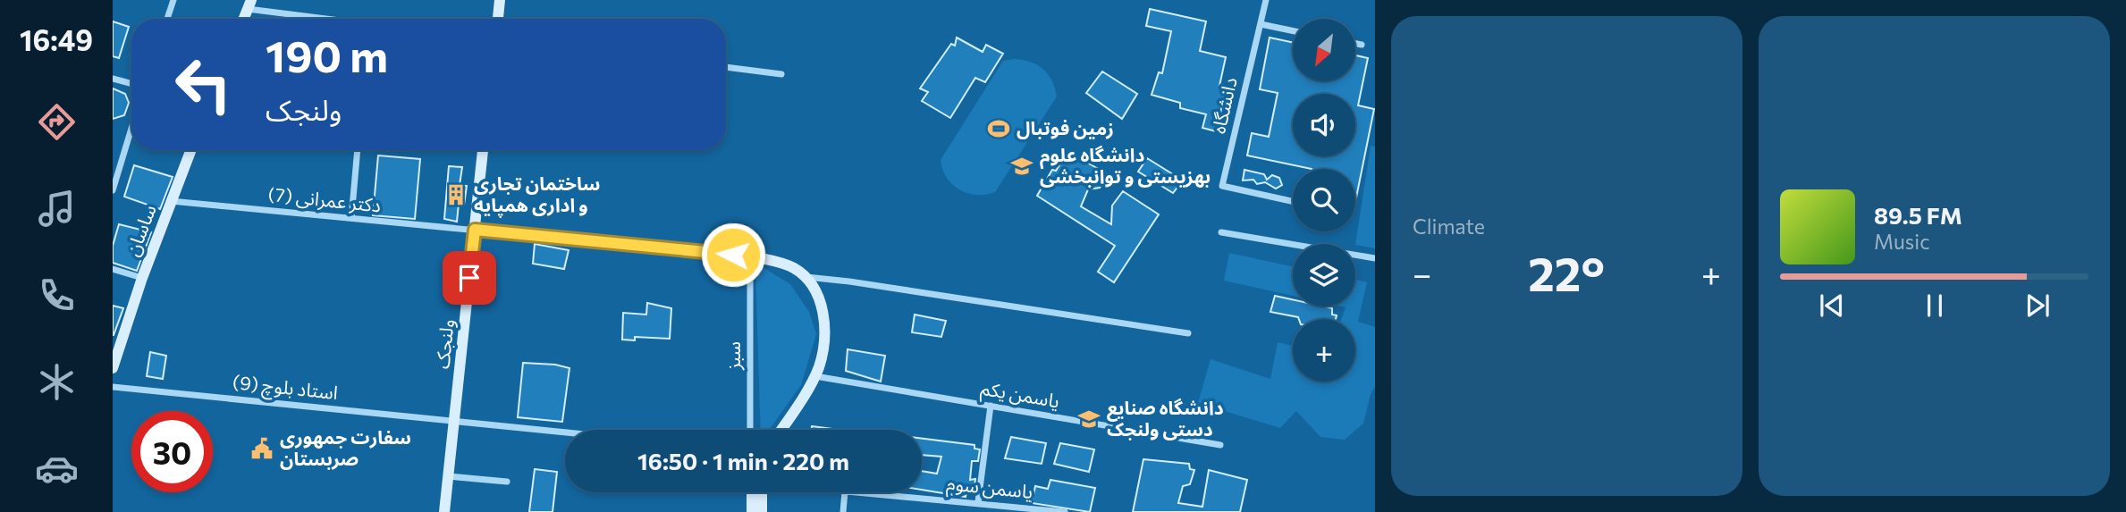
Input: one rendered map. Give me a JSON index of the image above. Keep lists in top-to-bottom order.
{
  "streets": {
    "street": [
      "دانشگاه",
      "دکتر عمرانی (7)",
      "ساسان",
      "ولنجک",
      "سبز",
      "استاد بلوچ (9)",
      "یاسمن یکم",
      "یاسمن سوم"
    ]
  },
  "crossings": [
    ["دکتر عمرانی (7)", "ساسان"],
    ["دکتر عمرانی (7)", "ولنجک"],
    ["ولنجک", "استاد بلوچ (9)"]
  ],
  "places": {
    "sports": ["زمین فوتبال"],
    "school or university": ["دانشگاه علوم بهزیستی و توانبخشی", "دانشگاه صنایع دستى ولنجک"],
    "building": ["ساختمان تجاری و اداری همپایه"],
    "public building": ["سفارت جمهوری صربستان"]
  },
  "north": "bottom left",
  "page": {
    "tabs": "16:49",
    "tile": "Climate",
    "map_buttons": "+",
    "turn": ["190 m", "ولنجک"],
    "song": ["89.5 FM", "Music"],
    "heat": ["−", "22°", "+"],
    "limit": "30",
    "trip": "16:50 · 1 min · 220 m"
  }
}
